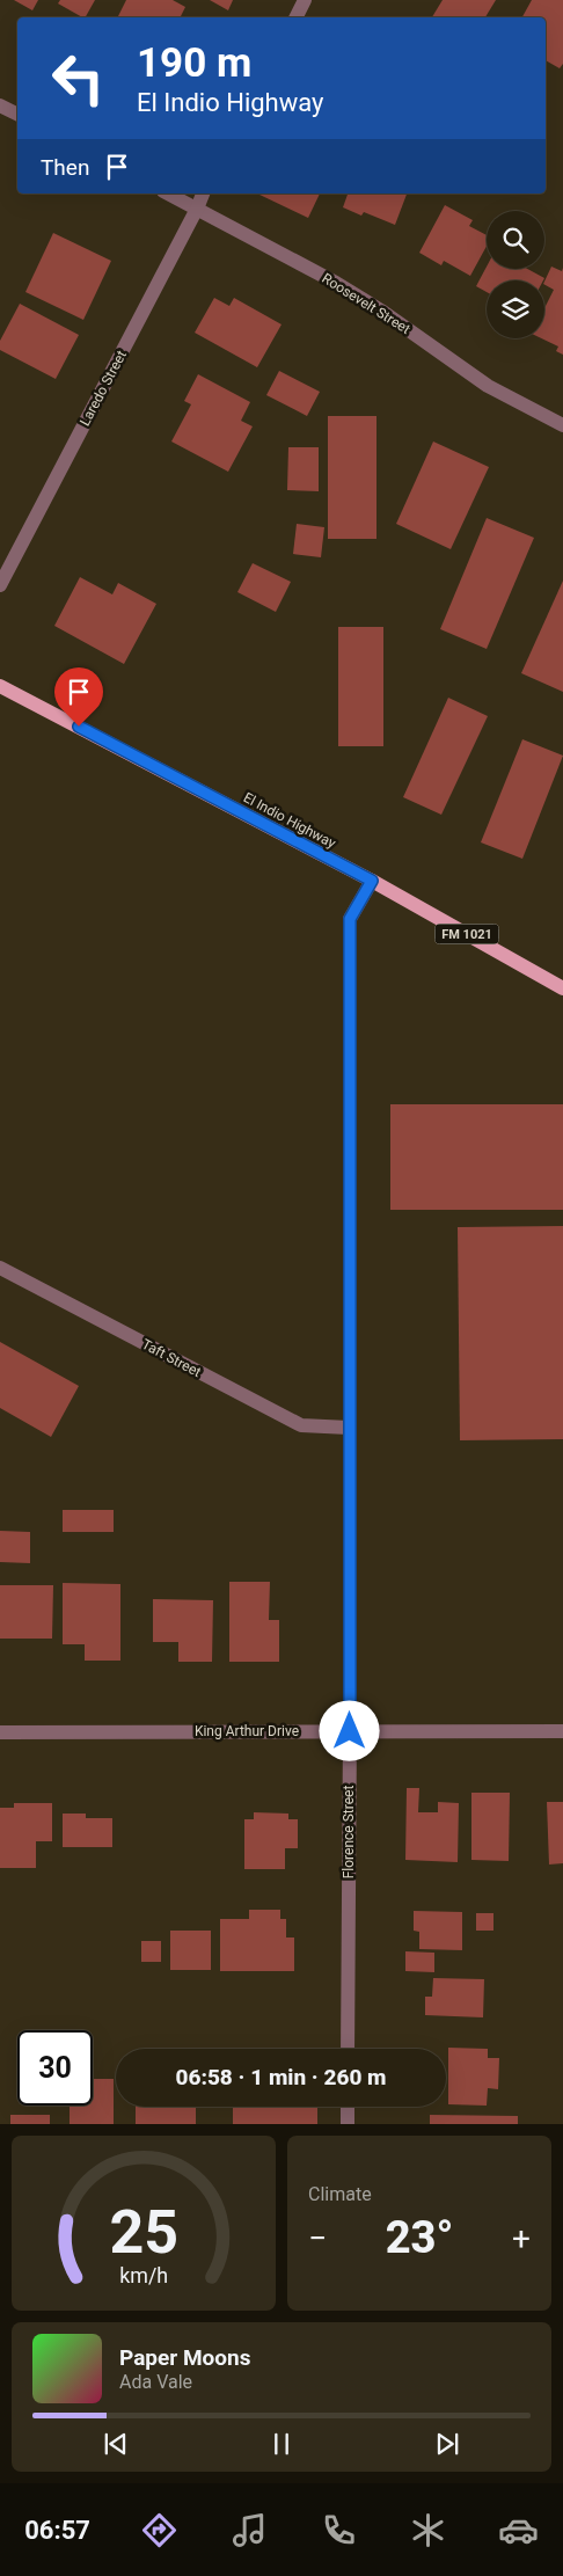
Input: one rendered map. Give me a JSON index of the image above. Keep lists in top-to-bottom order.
{
  "streets": {
    "main road": ["El Indio Highway", "FM 1021"],
    "street": [
      "Roosevelt Street",
      "Laredo Street",
      "Taft Street",
      "King Arthur Drive",
      "Florence Street"
    ]
  },
  "crossings": [
    ["Roosevelt Street", "Laredo Street"],
    ["El Indio Highway", "Florence Street"],
    ["Taft Street", "Florence Street"],
    ["King Arthur Drive", "Florence Street"]
  ],
  "page": {
    "turn": ["190 m", "El Indio Highway"],
    "then": "Then",
    "limit": "30",
    "trip": "06:58 · 1 min · 260 m",
    "tile": "Climate",
    "heat": ["−", "23°", "+"],
    "song": ["Paper Moons", "Ada Vale"],
    "tabs": "06:57",
    "gauge": ["25", "km/h"]
  }
}
